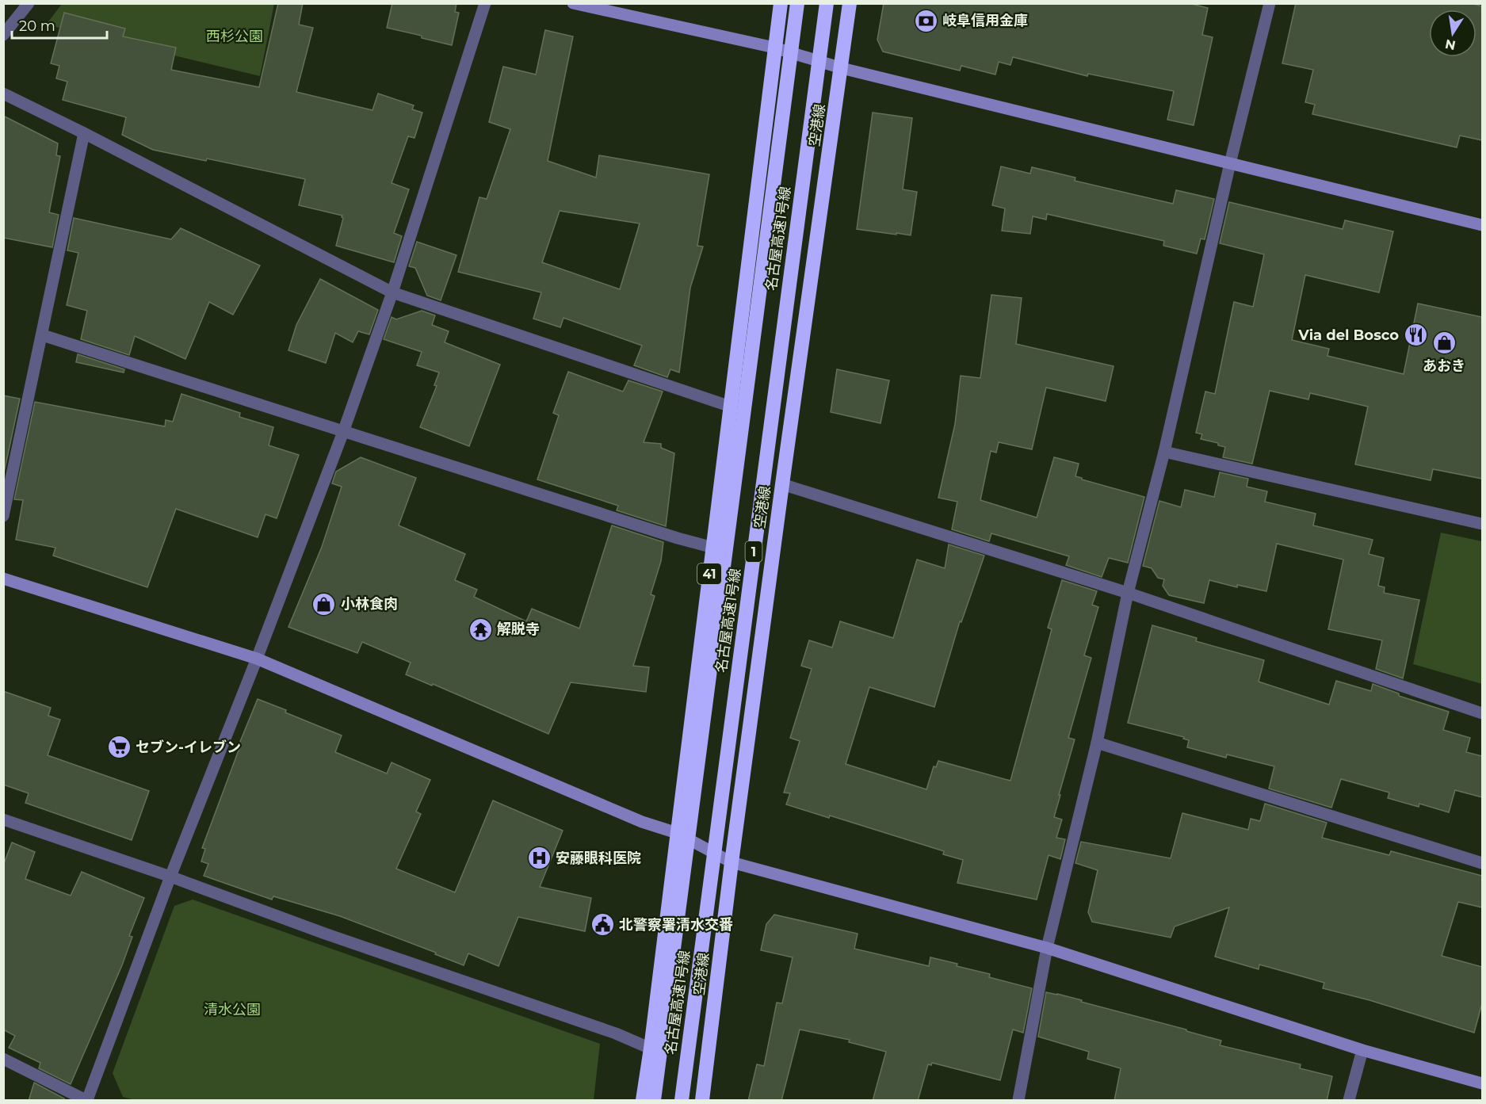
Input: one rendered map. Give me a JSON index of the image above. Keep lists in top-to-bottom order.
{
  "streets": {
    "highway": [
      "空港線",
      "名古屋高速1号線",
      "1",
      "41"
    ]
  },
  "parks": ["西杉公園", "清水公園"],
  "places": {
    "bank": ["岐阜信用金庫"],
    "restaurant": ["Via del Bosco"],
    "shop": ["あおき", "小林食肉"],
    "temple": ["解脱寺"],
    "supermarket": ["セブン-イレブン"],
    "hospital": ["安藤眼科医院"],
    "public building": ["北警察署清水交番"]
  },
  "scale_bar": "20 m",
  "north": "bottom"
}
